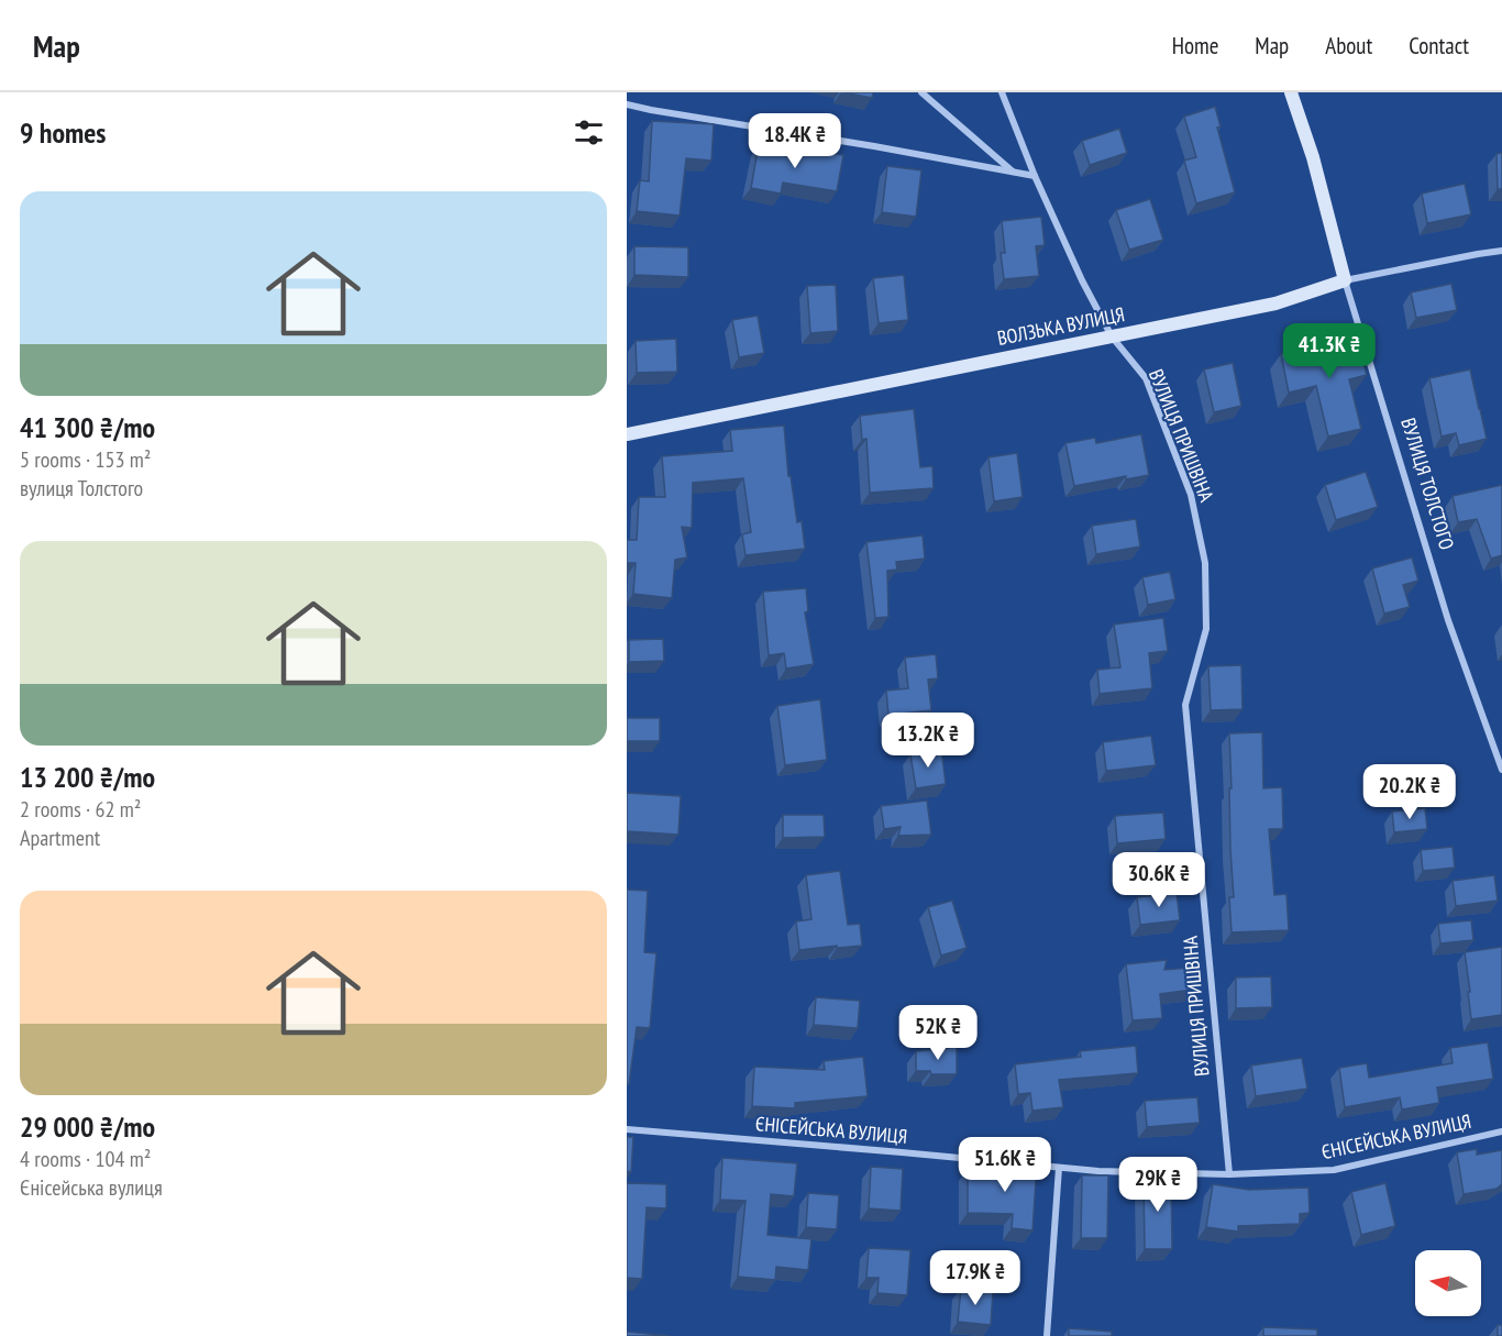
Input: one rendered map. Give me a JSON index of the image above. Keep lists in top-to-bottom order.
{
  "streets": {
    "street": [
      "ВОЛЗЬКА ВУЛИЦЯ",
      "ВУЛИЦЯ ПРИШВІНА",
      "ВУЛИЦЯ ТОЛСТОГО",
      "ЄНІСЕЙСЬКА ВУЛИЦЯ"
    ]
  },
  "crossings": [
    ["ВОЛЗЬКА ВУЛИЦЯ", "ВУЛИЦЯ ПРИШВІНА"],
    ["ВОЛЗЬКА ВУЛИЦЯ", "ВУЛИЦЯ ТОЛСТОГО"],
    ["ВУЛИЦЯ ПРИШВІНА", "ЄНІСЕЙСЬКА ВУЛИЦЯ"]
  ],
  "north": "left",
  "page": {
    "header": "Map",
    "nav": [
      "Home",
      "Map",
      "About",
      "Contact"
    ],
    "heading": "9 homes",
    "price": [
      "18.4K ₴",
      "41.3K ₴",
      "13.2K ₴",
      "20.2K ₴",
      "30.6K ₴",
      "52K ₴",
      "51.6K ₴",
      "29K ₴",
      "17.9K ₴"
    ],
    "list": [
      {
        "name": "41 300 ₴/mo",
        "note": "5 rooms · 153 m² · вулиця Толстого"
      },
      {
        "name": "13 200 ₴/mo",
        "note": "2 rooms · 62 m² · Apartment"
      },
      {
        "name": "29 000 ₴/mo",
        "note": "4 rooms · 104 m² · Єнісейська вулиця"
      }
    ]
  }
}
